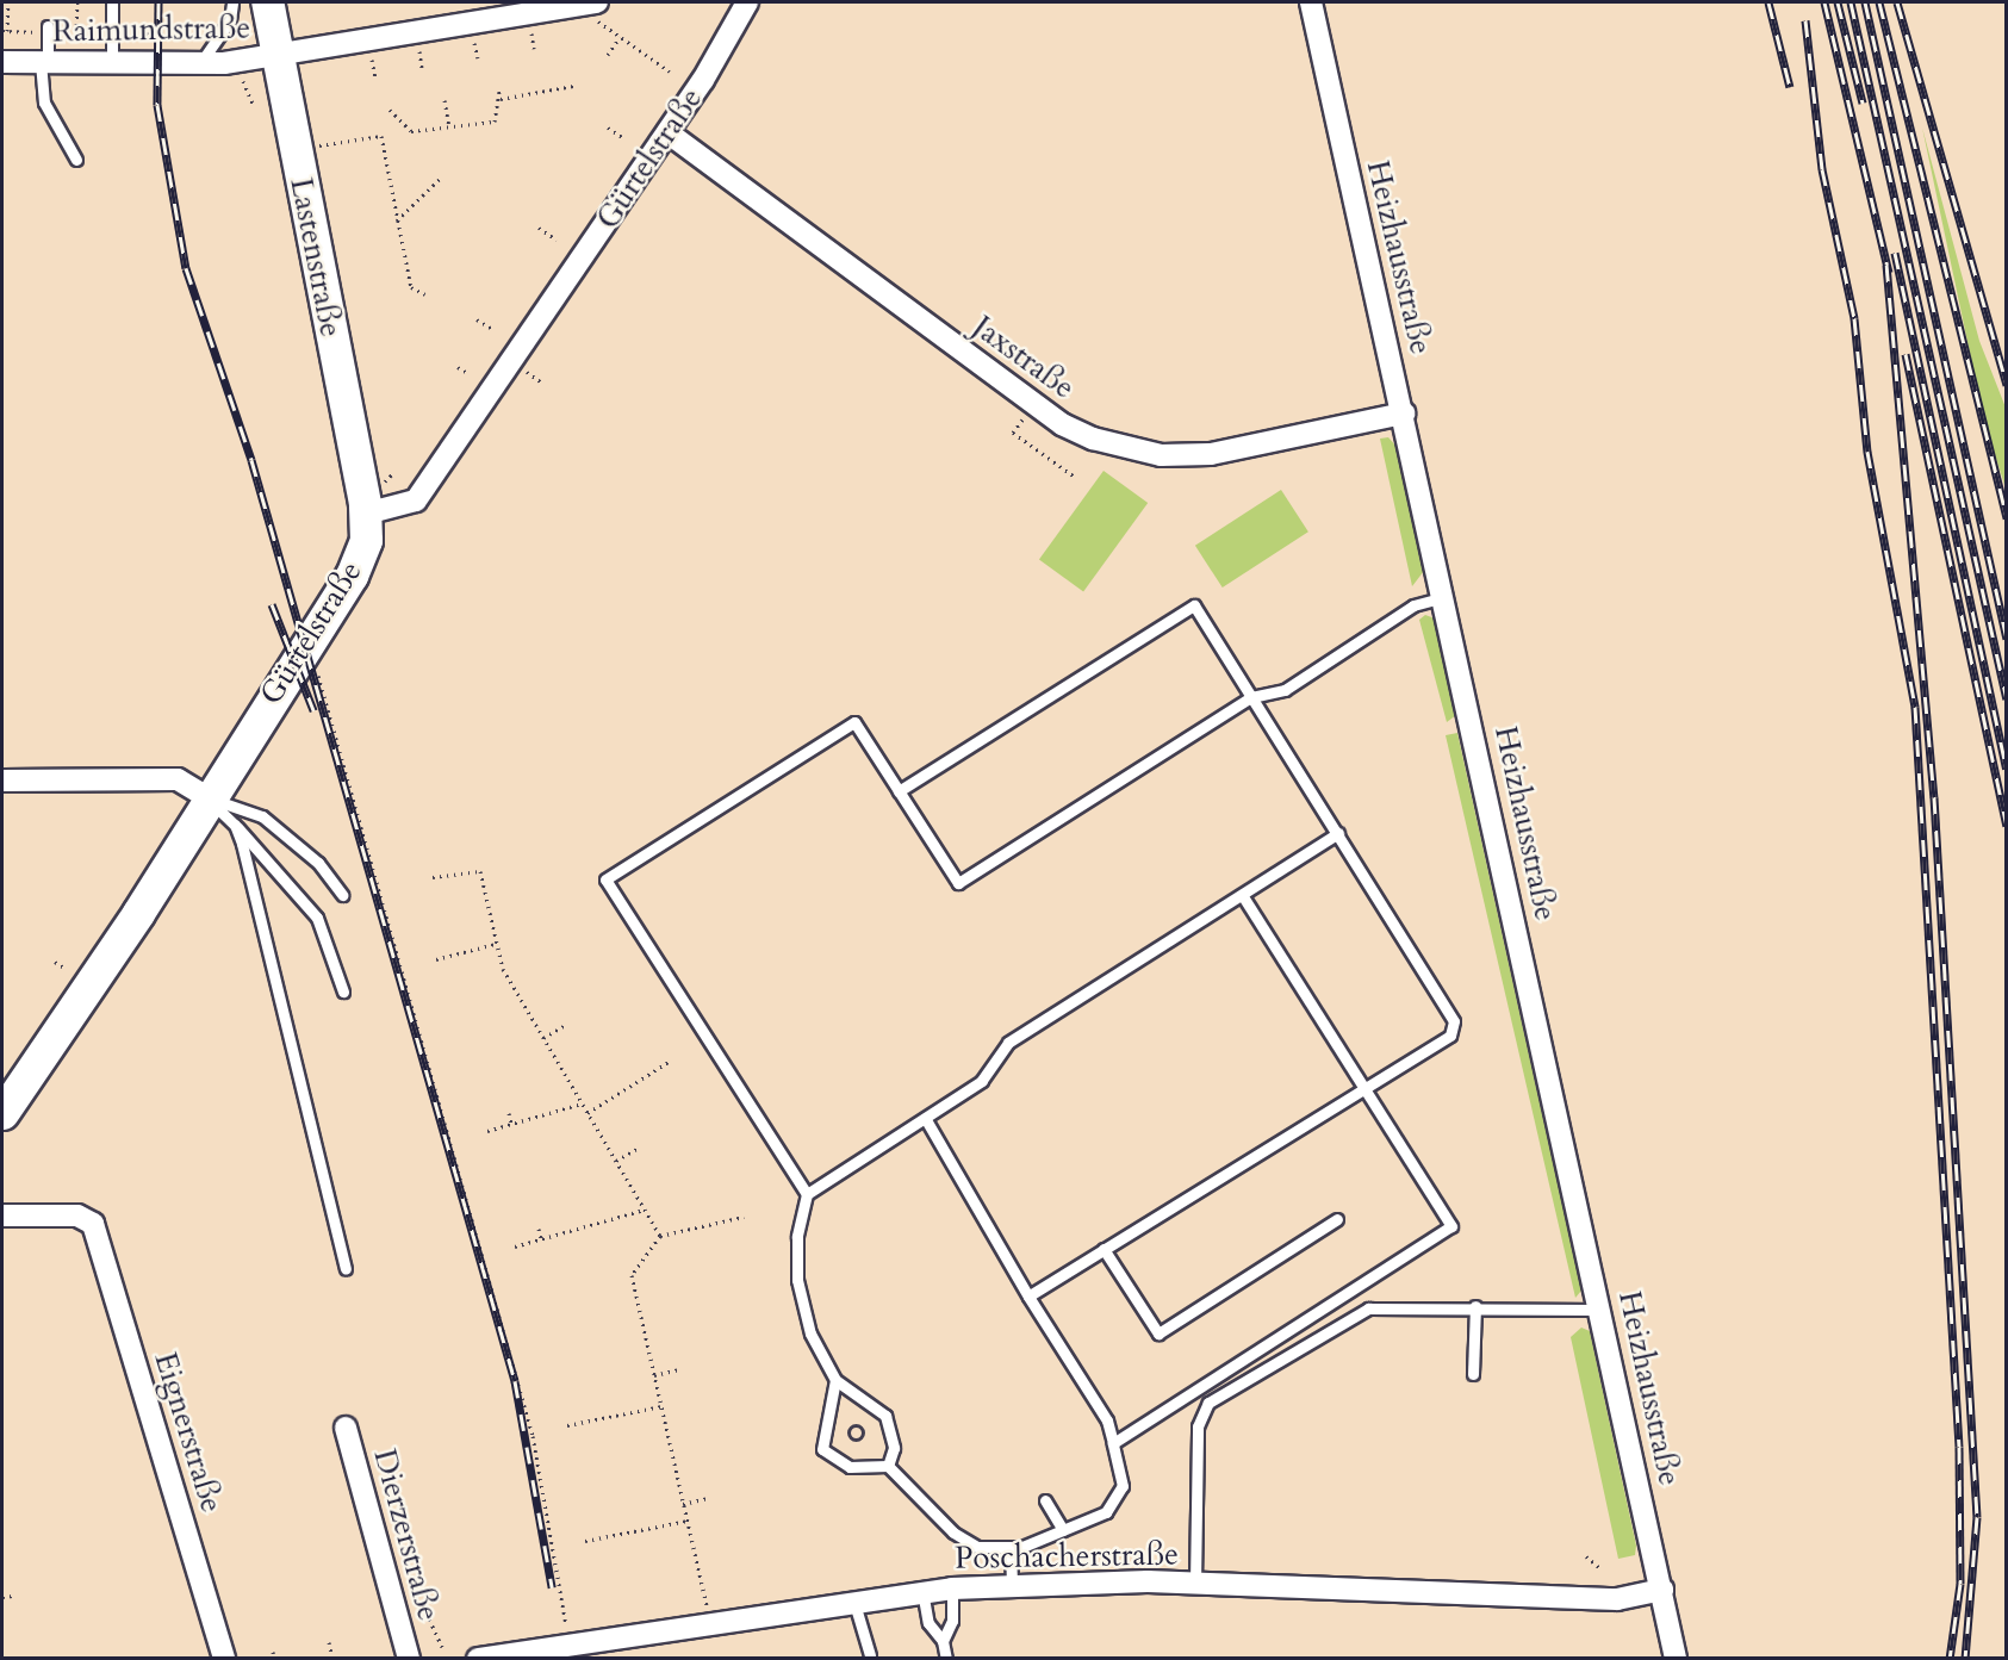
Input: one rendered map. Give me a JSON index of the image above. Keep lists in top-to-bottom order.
{
  "streets": {
    "main road": ["Gürtelstraße", "Lastenstraße"],
    "street": [
      "Raimundstraße",
      "Heizhausstraße",
      "Jaxstraße",
      "Eignerstraße",
      "Dierzerstraße",
      "Poschacherstraße"
    ]
  },
  "crossings": [
    ["Raimundstraße", "Lastenstraße"],
    ["Gürtelstraße", "Lastenstraße"],
    ["Gürtelstraße", "Jaxstraße"],
    ["Heizhausstraße", "Jaxstraße"],
    ["Heizhausstraße", "Poschacherstraße"]
  ]
}
